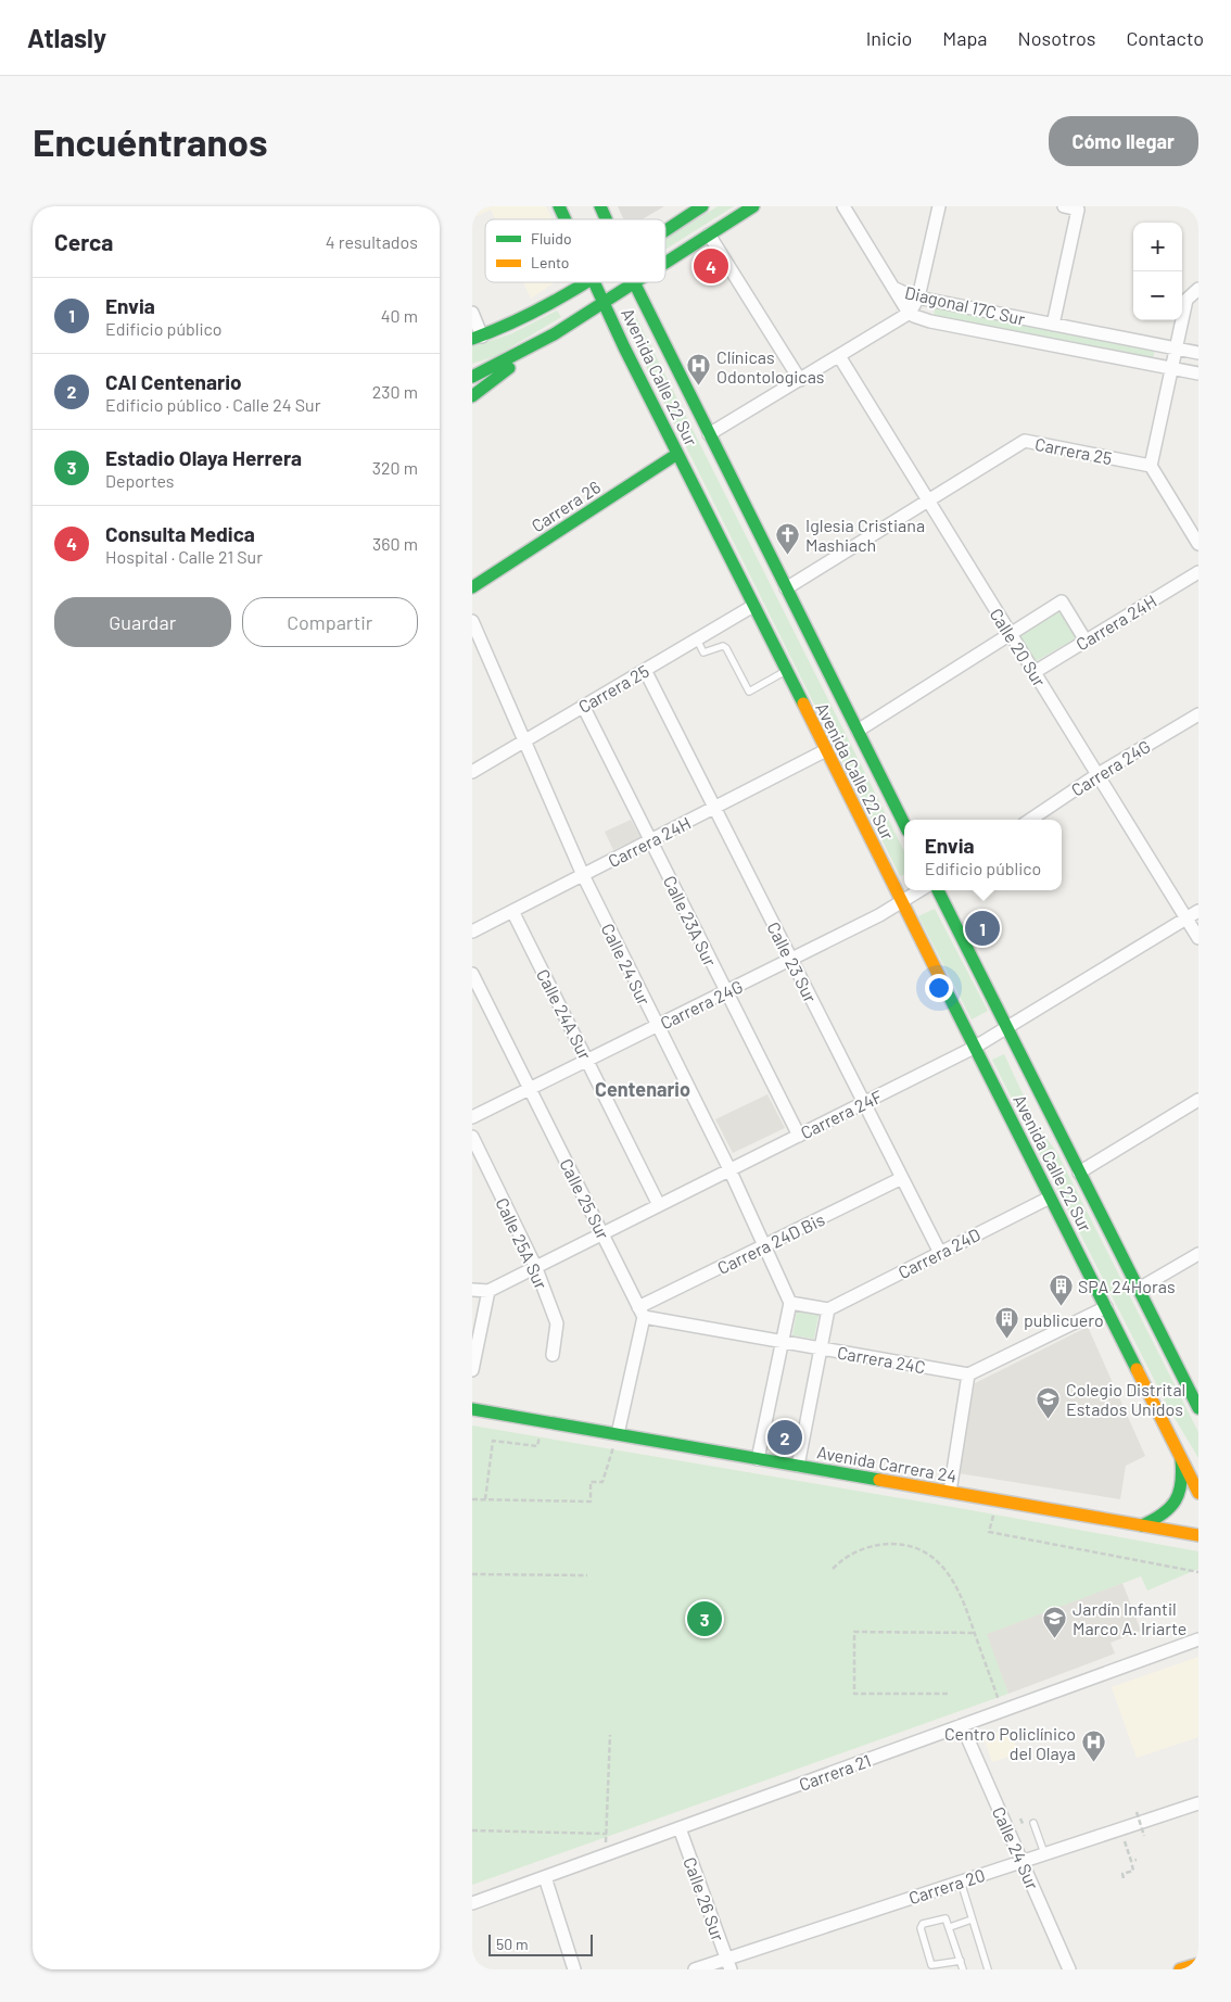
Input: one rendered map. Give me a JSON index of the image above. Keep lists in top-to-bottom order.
{
  "streets": {
    "main road": ["Avenida Calle 22 Sur", "Carrera 26", "Avenida Carrera 24"],
    "street": [
      "Diagonal 17C Sur",
      "Carrera 25",
      "Carrera 24H",
      "Calle 20 Sur",
      "Carrera 24G",
      "Calle 23A Sur",
      "Calle 23 Sur",
      "Calle 24 Sur",
      "Calle 24A Sur",
      "Carrera 24F",
      "Calle 25 Sur",
      "Calle 25A Sur",
      "Carrera 24D Bis",
      "Carrera 24D",
      "Carrera 24C",
      "Carrera 21",
      "Carrera 20",
      "Calle 26 Sur"
    ]
  },
  "crossings": [
    ["Avenida Calle 22 Sur", "Carrera 25"],
    ["Avenida Calle 22 Sur", "Carrera 26"],
    ["Avenida Calle 22 Sur", "Carrera 24H"],
    ["Avenida Calle 22 Sur", "Carrera 24G"],
    ["Avenida Calle 22 Sur", "Carrera 24F"],
    ["Avenida Calle 22 Sur", "Carrera 24D"],
    ["Carrera 25", "Calle 20 Sur"],
    ["Carrera 25", "Calle 23A Sur"],
    ["Carrera 25", "Calle 23 Sur"],
    ["Carrera 25", "Calle 24 Sur"],
    ["Carrera 24H", "Calle 20 Sur"],
    ["Carrera 24H", "Calle 23A Sur"],
    ["Carrera 24H", "Calle 23 Sur"],
    ["Carrera 24H", "Calle 24 Sur"],
    ["Carrera 24H", "Calle 24A Sur"],
    ["Calle 20 Sur", "Carrera 24G"],
    ["Calle 20 Sur", "Carrera 24F"],
    ["Carrera 24G", "Calle 23A Sur"],
    ["Carrera 24G", "Calle 23 Sur"],
    ["Carrera 24G", "Calle 24 Sur"],
    ["Carrera 24G", "Calle 24A Sur"],
    ["Carrera 24G", "Calle 25 Sur"],
    ["Calle 23A Sur", "Carrera 24F"],
    ["Calle 23 Sur", "Carrera 24F"],
    ["Calle 23 Sur", "Carrera 24D Bis"],
    ["Calle 23 Sur", "Carrera 24D"],
    ["Calle 24 Sur", "Carrera 24F"],
    ["Calle 24 Sur", "Carrera 24D Bis"],
    ["Calle 24 Sur", "Carrera 21"],
    ["Calle 24 Sur", "Carrera 20"],
    ["Calle 24A Sur", "Carrera 24F"],
    ["Carrera 24F", "Calle 25 Sur"],
    ["Carrera 24F", "Calle 25A Sur"],
    ["Calle 25 Sur", "Carrera 24D Bis"],
    ["Calle 25 Sur", "Carrera 24C"],
    ["Carrera 24D Bis", "Carrera 24C"],
    ["Carrera 21", "Calle 26 Sur"],
    ["Carrera 20", "Calle 26 Sur"]
  ],
  "districts": ["Centenario"],
  "places": {
    "hospital": ["Clínicas Odontologicas", "Centro Policlínico del Olaya"],
    "church": ["Iglesia Cristiana Mashiach"],
    "building": ["SPA 24Horas", "publicuero"],
    "school or university": ["Colegio Distrital Estados Unidos", "Jardín Infantil Marco A. Iriarte"]
  },
  "legend": ["Fluido", "Lento"],
  "scale_bar": "50 m",
  "page": {
    "header": "Atlasly",
    "nav": [
      "Inicio",
      "Mapa",
      "Nosotros",
      "Contacto"
    ],
    "buttons": [
      "Cómo llegar",
      ["Guardar", "Compartir"]
    ],
    "title": "Encuéntranos",
    "heading": ["Cerca", "4 resultados"],
    "map_buttons": ["+", "−"],
    "pins": [
      "4",
      "1",
      "2",
      "3"
    ],
    "list": [
      {
        "mark": "1",
        "name": "Envia",
        "note": "Edificio público",
        "value": "40 m"
      },
      {
        "mark": "2",
        "name": "CAI Centenario",
        "note": "Edificio público · Calle 24 Sur",
        "value": "230 m"
      },
      {
        "mark": "3",
        "name": "Estadio Olaya Herrera",
        "note": "Deportes",
        "value": "320 m"
      },
      {
        "mark": "4",
        "name": "Consulta Medica",
        "note": "Hospital · Calle 21 Sur",
        "value": "360 m"
      }
    ],
    "popup": ["Envia", "Edificio público"],
    "scale": "50 m"
  }
}
